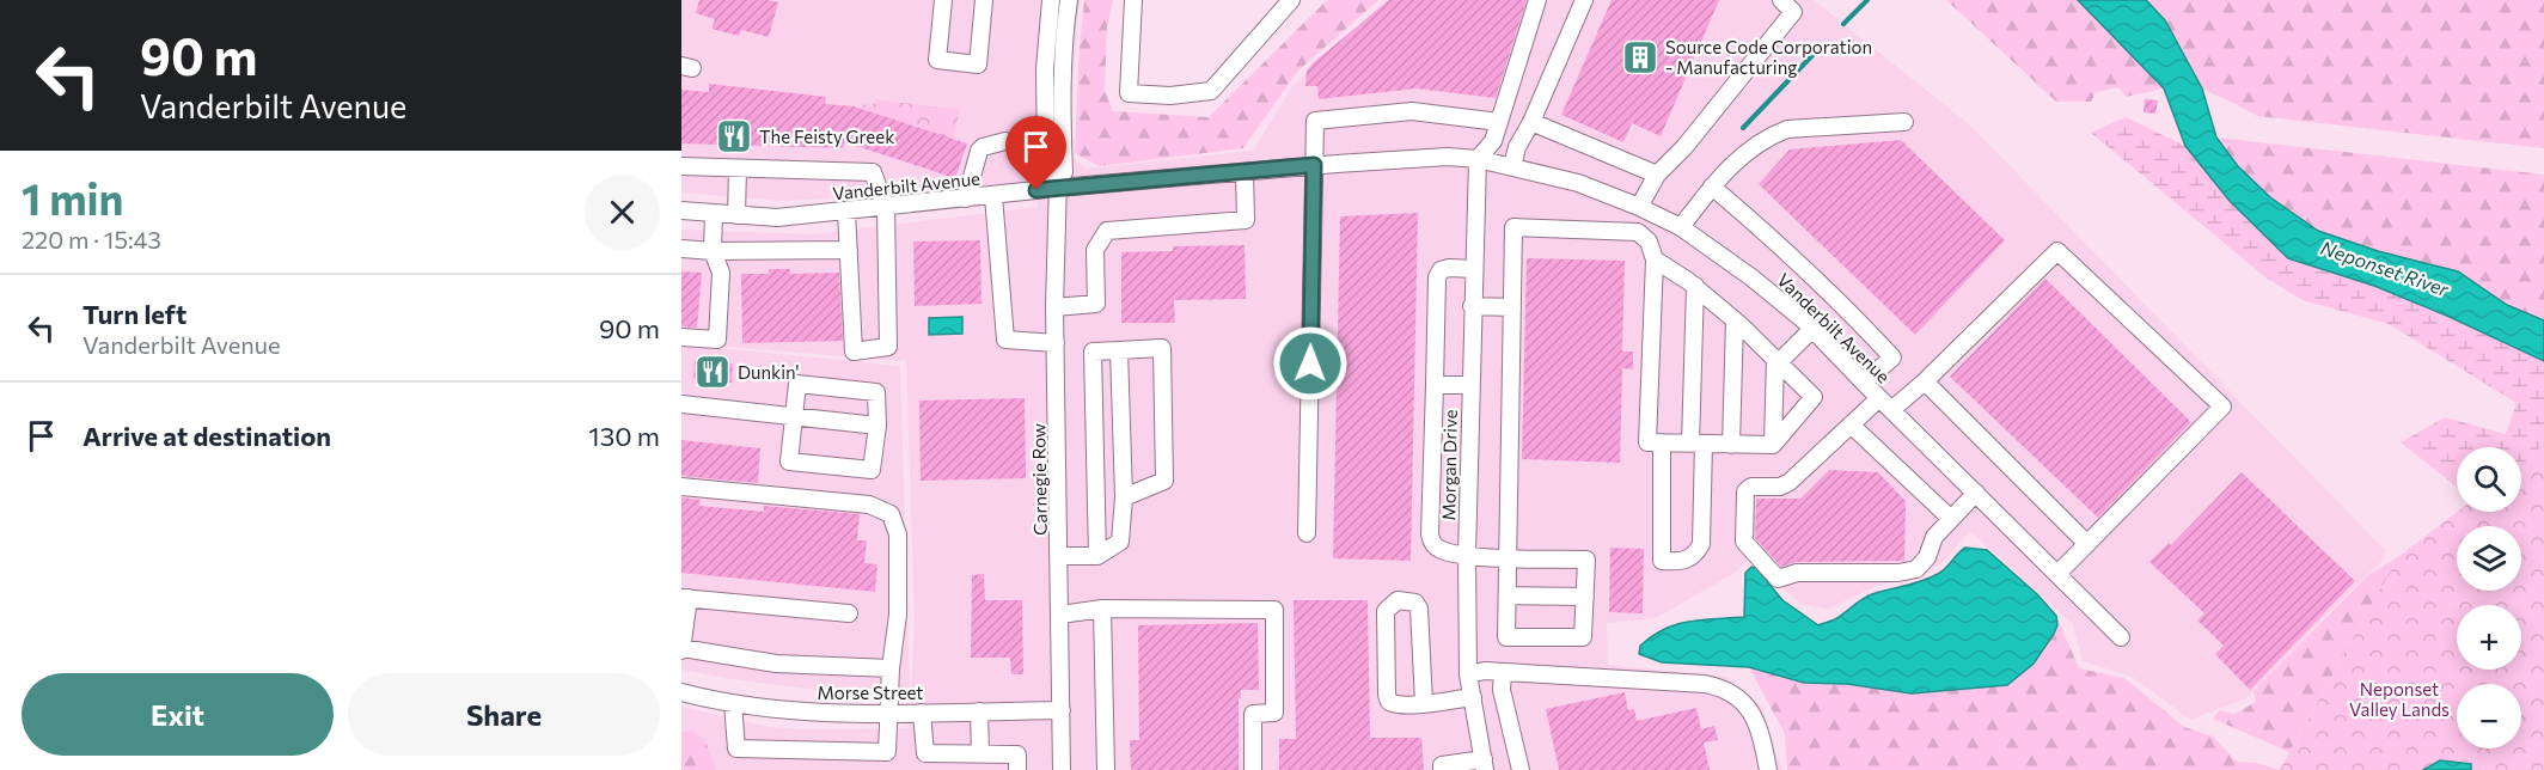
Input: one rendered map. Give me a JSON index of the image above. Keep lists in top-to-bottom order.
{
  "streets": {
    "street": [
      "Vanderbilt Avenue",
      "Morgan Drive",
      "Carnegie Row",
      "Morse Street"
    ]
  },
  "crossings": [
    ["Vanderbilt Avenue", "Morgan Drive"],
    ["Vanderbilt Avenue", "Carnegie Row"],
    ["Carnegie Row", "Morse Street"]
  ],
  "water": ["Neponset River"],
  "parks": ["Neponset Valley Lands"],
  "places": {
    "building": ["Source Code Corporation - Manufacturing"],
    "restaurant": ["The Feisty Greek", "Dunkin'"]
  },
  "page": {
    "turn": ["90 m", "Vanderbilt Avenue"],
    "heading": ["1 min", "220 m · 15:43"],
    "list": [
      {
        "name": "Turn left",
        "note": "Vanderbilt Avenue",
        "value": "90 m"
      },
      {
        "name": "Arrive at destination",
        "value": "130 m"
      }
    ],
    "map_buttons": ["+", "−"],
    "buttons": ["Exit", "Share"]
  }
}
